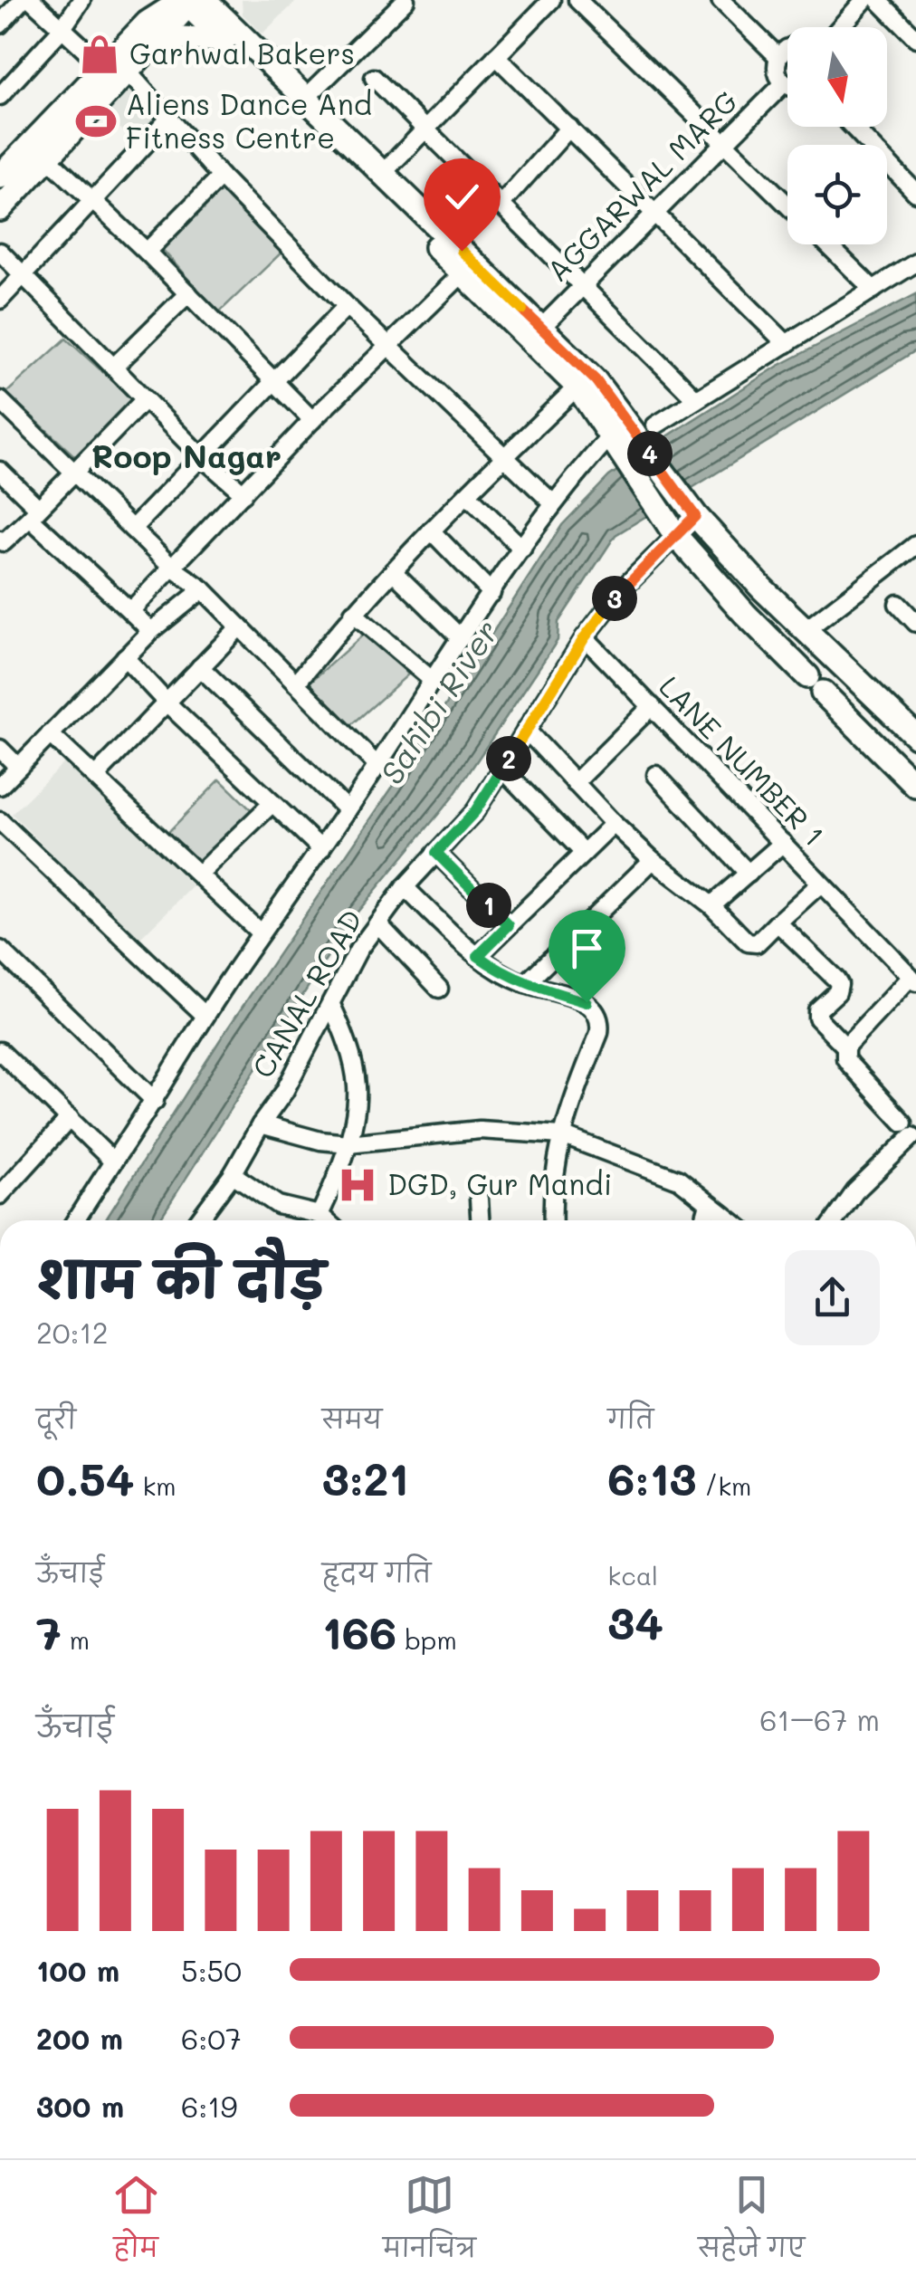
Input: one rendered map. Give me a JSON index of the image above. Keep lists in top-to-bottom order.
{
  "streets": {
    "street": ["AGGARWAL MARG", "LANE NUMBER 1", "CANAL ROAD"]
  },
  "crossings": [
    ["LANE NUMBER 1", "CANAL ROAD"]
  ],
  "districts": ["Roop Nagar"],
  "water": ["Sahibi River"],
  "places": {
    "shop": ["Garhwal Bakers"],
    "sports": ["Aliens Dance And Fitness Centre"],
    "hospital": ["DGD, Gur Mandi"]
  },
  "north": "bottom",
  "page": {
    "pins": [
      "4",
      "3",
      "2",
      "1"
    ],
    "heading": ["शाम की दौड़", "20:12"],
    "stats": [
      ["दूरी", "0.54 km"],
      ["समय", "3:21"],
      ["गति", "6:13 /km"],
      ["ऊँचाई", "7 m"],
      ["हृदय गति", "166 bpm"],
      ["kcal", "34"]
    ],
    "chart": ["ऊँचाई", "61–67 m"],
    "list": [
      {
        "name": "100 m",
        "note": "5:50"
      },
      {
        "name": "200 m",
        "note": "6:07"
      },
      {
        "name": "300 m",
        "note": "6:19"
      }
    ],
    "tabs": ["होम", "मानचित्र", "सहेजे गए"]
  }
}
